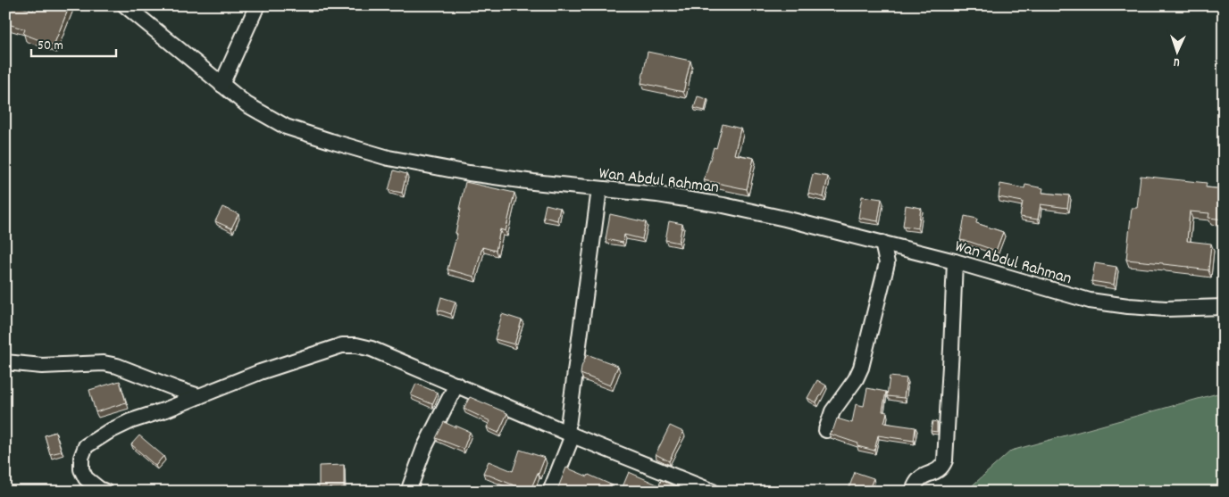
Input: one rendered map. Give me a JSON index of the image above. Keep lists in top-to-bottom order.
{
  "streets": {
    "street": ["Wan Abdul Rahman"]
  },
  "scale_bar": "50 m",
  "north": "bottom"
}
